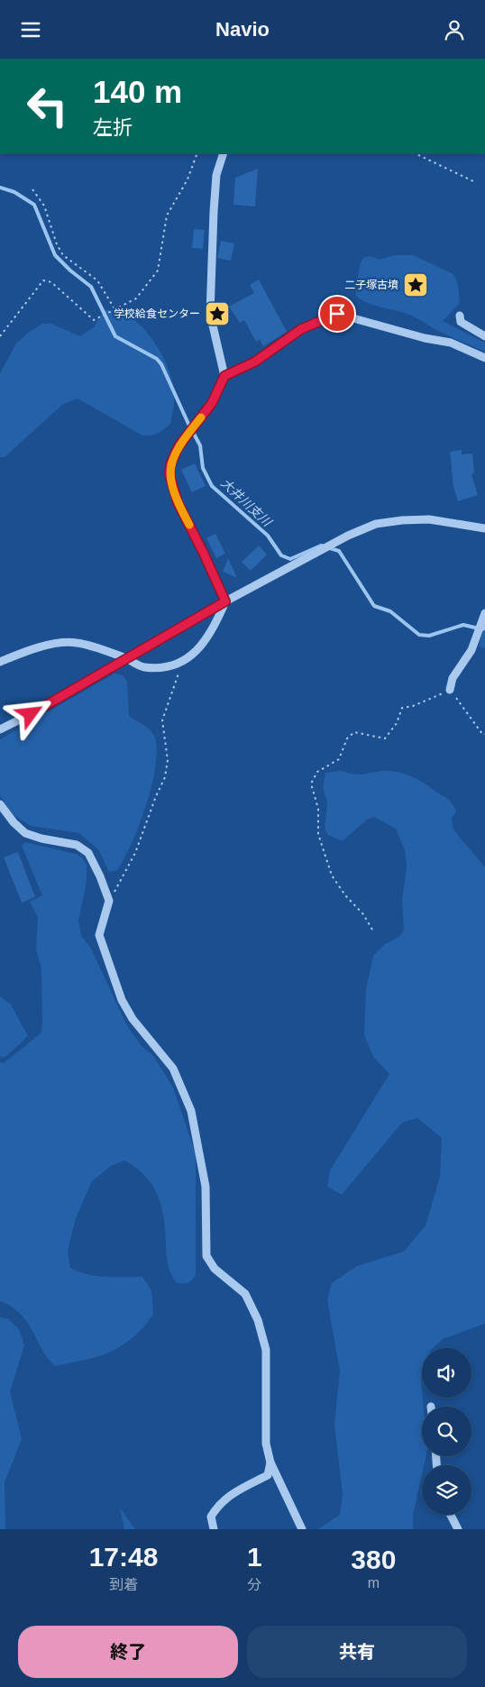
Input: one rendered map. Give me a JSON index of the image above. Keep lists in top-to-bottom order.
{
  "water": ["大井川支川"],
  "places": {
    "place": ["二子塚古墳", "学校給食センター"]
  },
  "page": {
    "header": "Navio",
    "turn": ["140 m", "左折"],
    "eta": [
      "17:48",
      "到着",
      "1",
      "分",
      "380",
      "m"
    ],
    "buttons": ["終了", "共有"]
  }
}
